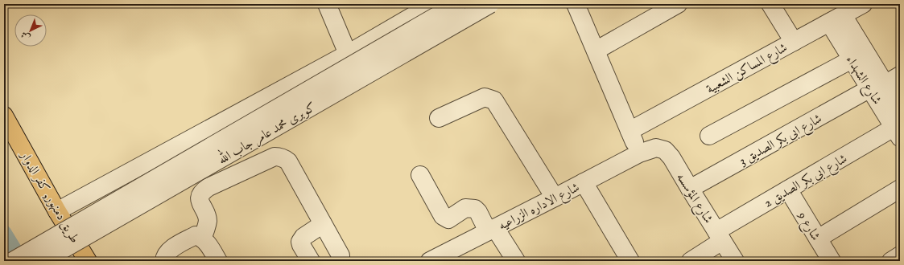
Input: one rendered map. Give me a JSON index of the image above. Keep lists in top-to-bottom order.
{
  "streets": {
    "main road": ["طريق دمنهور, كفر الدوار"],
    "street": [
      "شارع المساكن الشعبية",
      "شارع الشهداء",
      "كوبرى محمد عامر جاب الله",
      "شارع ابى بكر الصديق 3",
      "شارع ابى بكر الصديق 2",
      "شارع المؤسسه",
      "شارع الاداره الزراعيه",
      "شارع 9"
    ]
  },
  "crossings": [
    ["شارع المساكن الشعبية", "شارع الشهداء"],
    ["شارع الشهداء", "شارع ابى بكر الصديق 3"],
    ["شارع الشهداء", "شارع ابى بكر الصديق 2"],
    ["شارع ابى بكر الصديق 3", "شارع المؤسسه"],
    ["شارع ابى بكر الصديق 2", "شارع المؤسسه"],
    ["شارع ابى بكر الصديق 2", "شارع 9"],
    ["شارع المؤسسه", "شارع الاداره الزراعيه"]
  ],
  "north": "bottom left"
}
